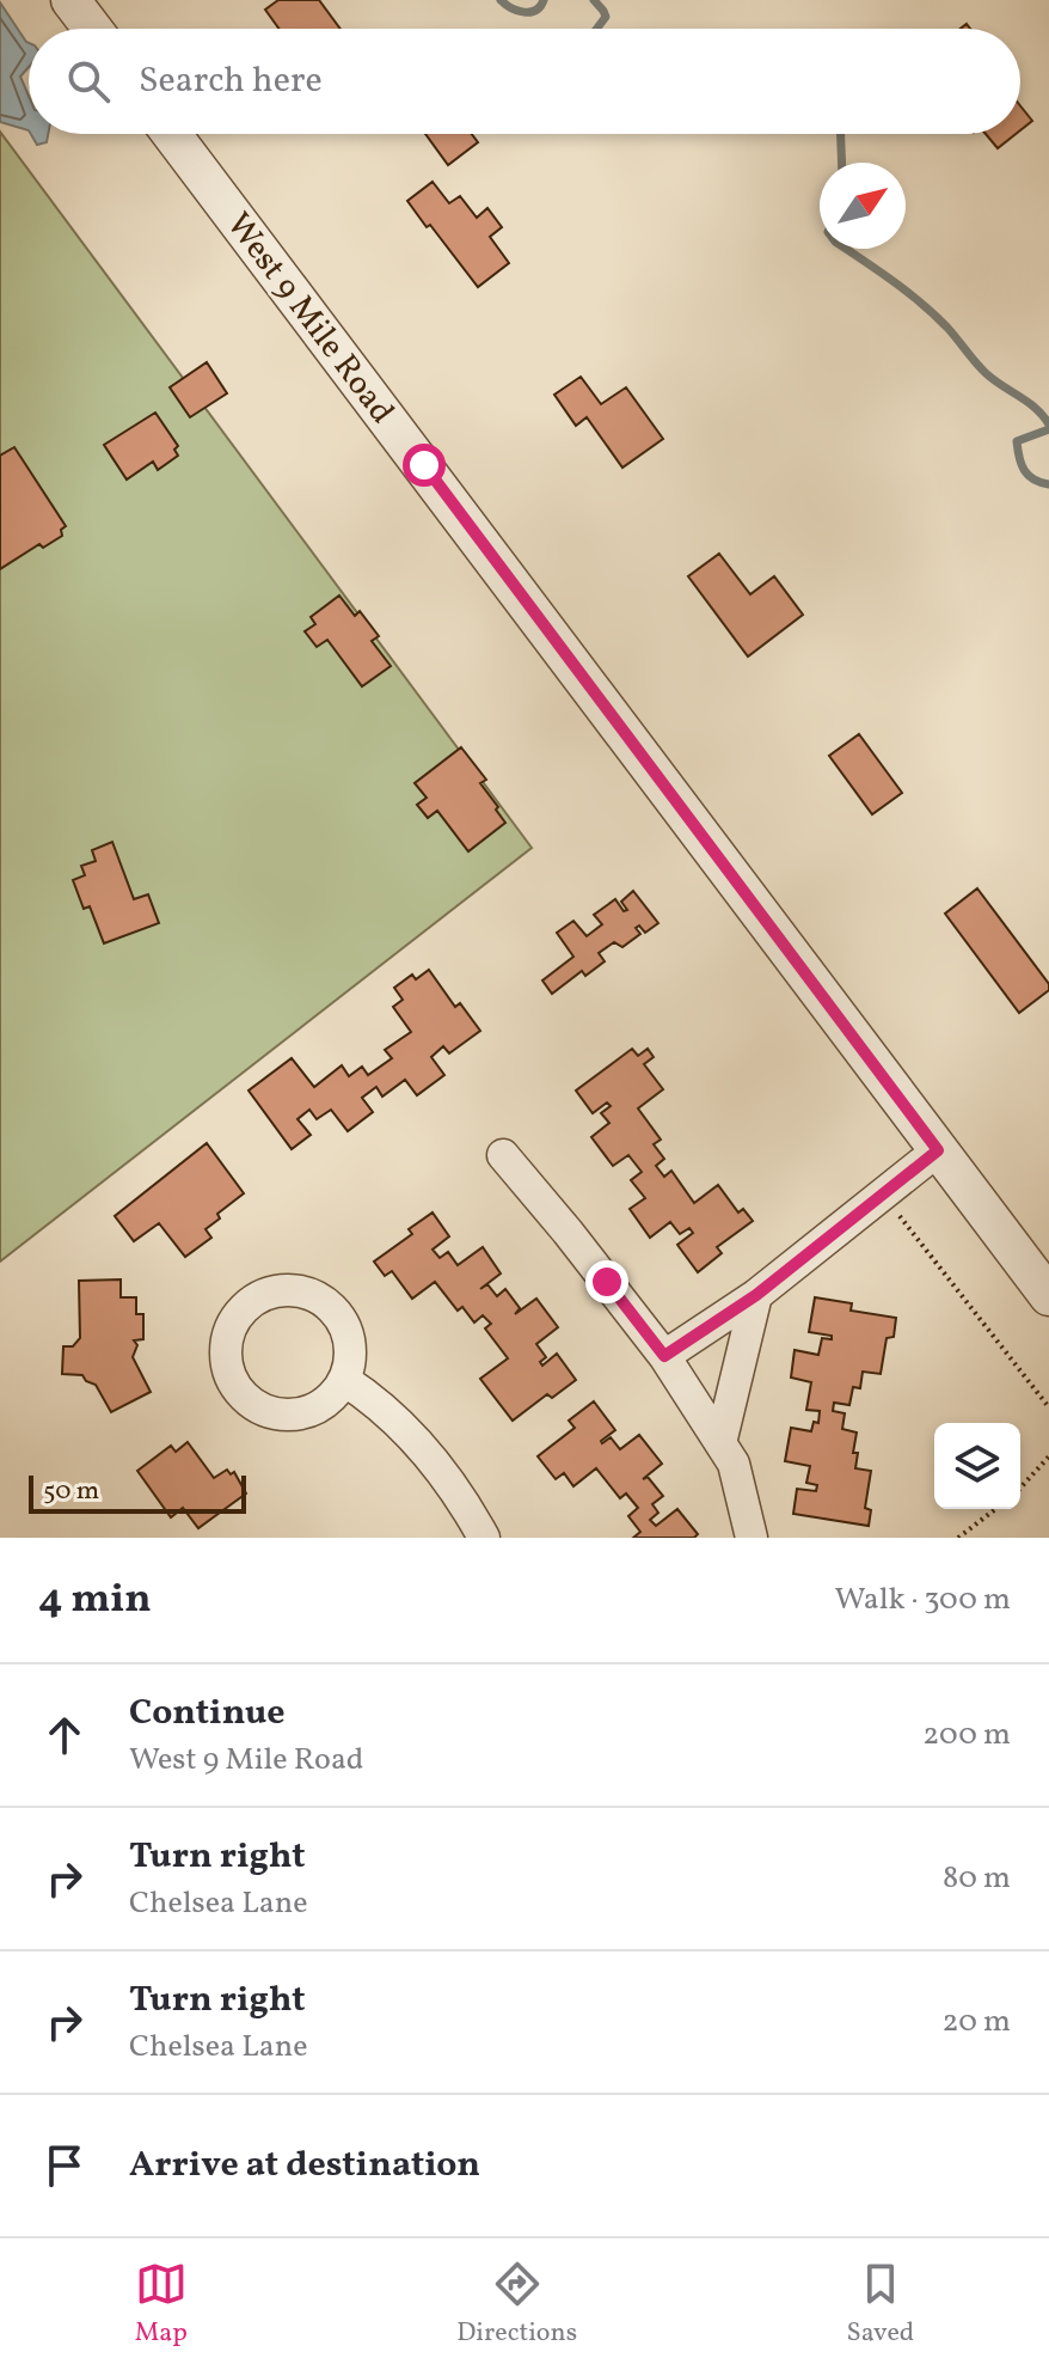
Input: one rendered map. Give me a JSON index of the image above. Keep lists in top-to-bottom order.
{
  "streets": {
    "street": ["West 9 Mile Road"]
  },
  "scale_bar": "50 m",
  "north": "top right",
  "page": {
    "search": "Search here",
    "scale": "50 m",
    "heading": ["4 min", "Walk · 300 m"],
    "list": [
      ["Continue", "West 9 Mile Road", "200 m"],
      ["Turn right", "Chelsea Lane", "80 m"],
      ["Turn right", "Chelsea Lane", "20 m"],
      "Arrive at destination"
    ],
    "nav": ["Map", "Directions", "Saved"]
  }
}
